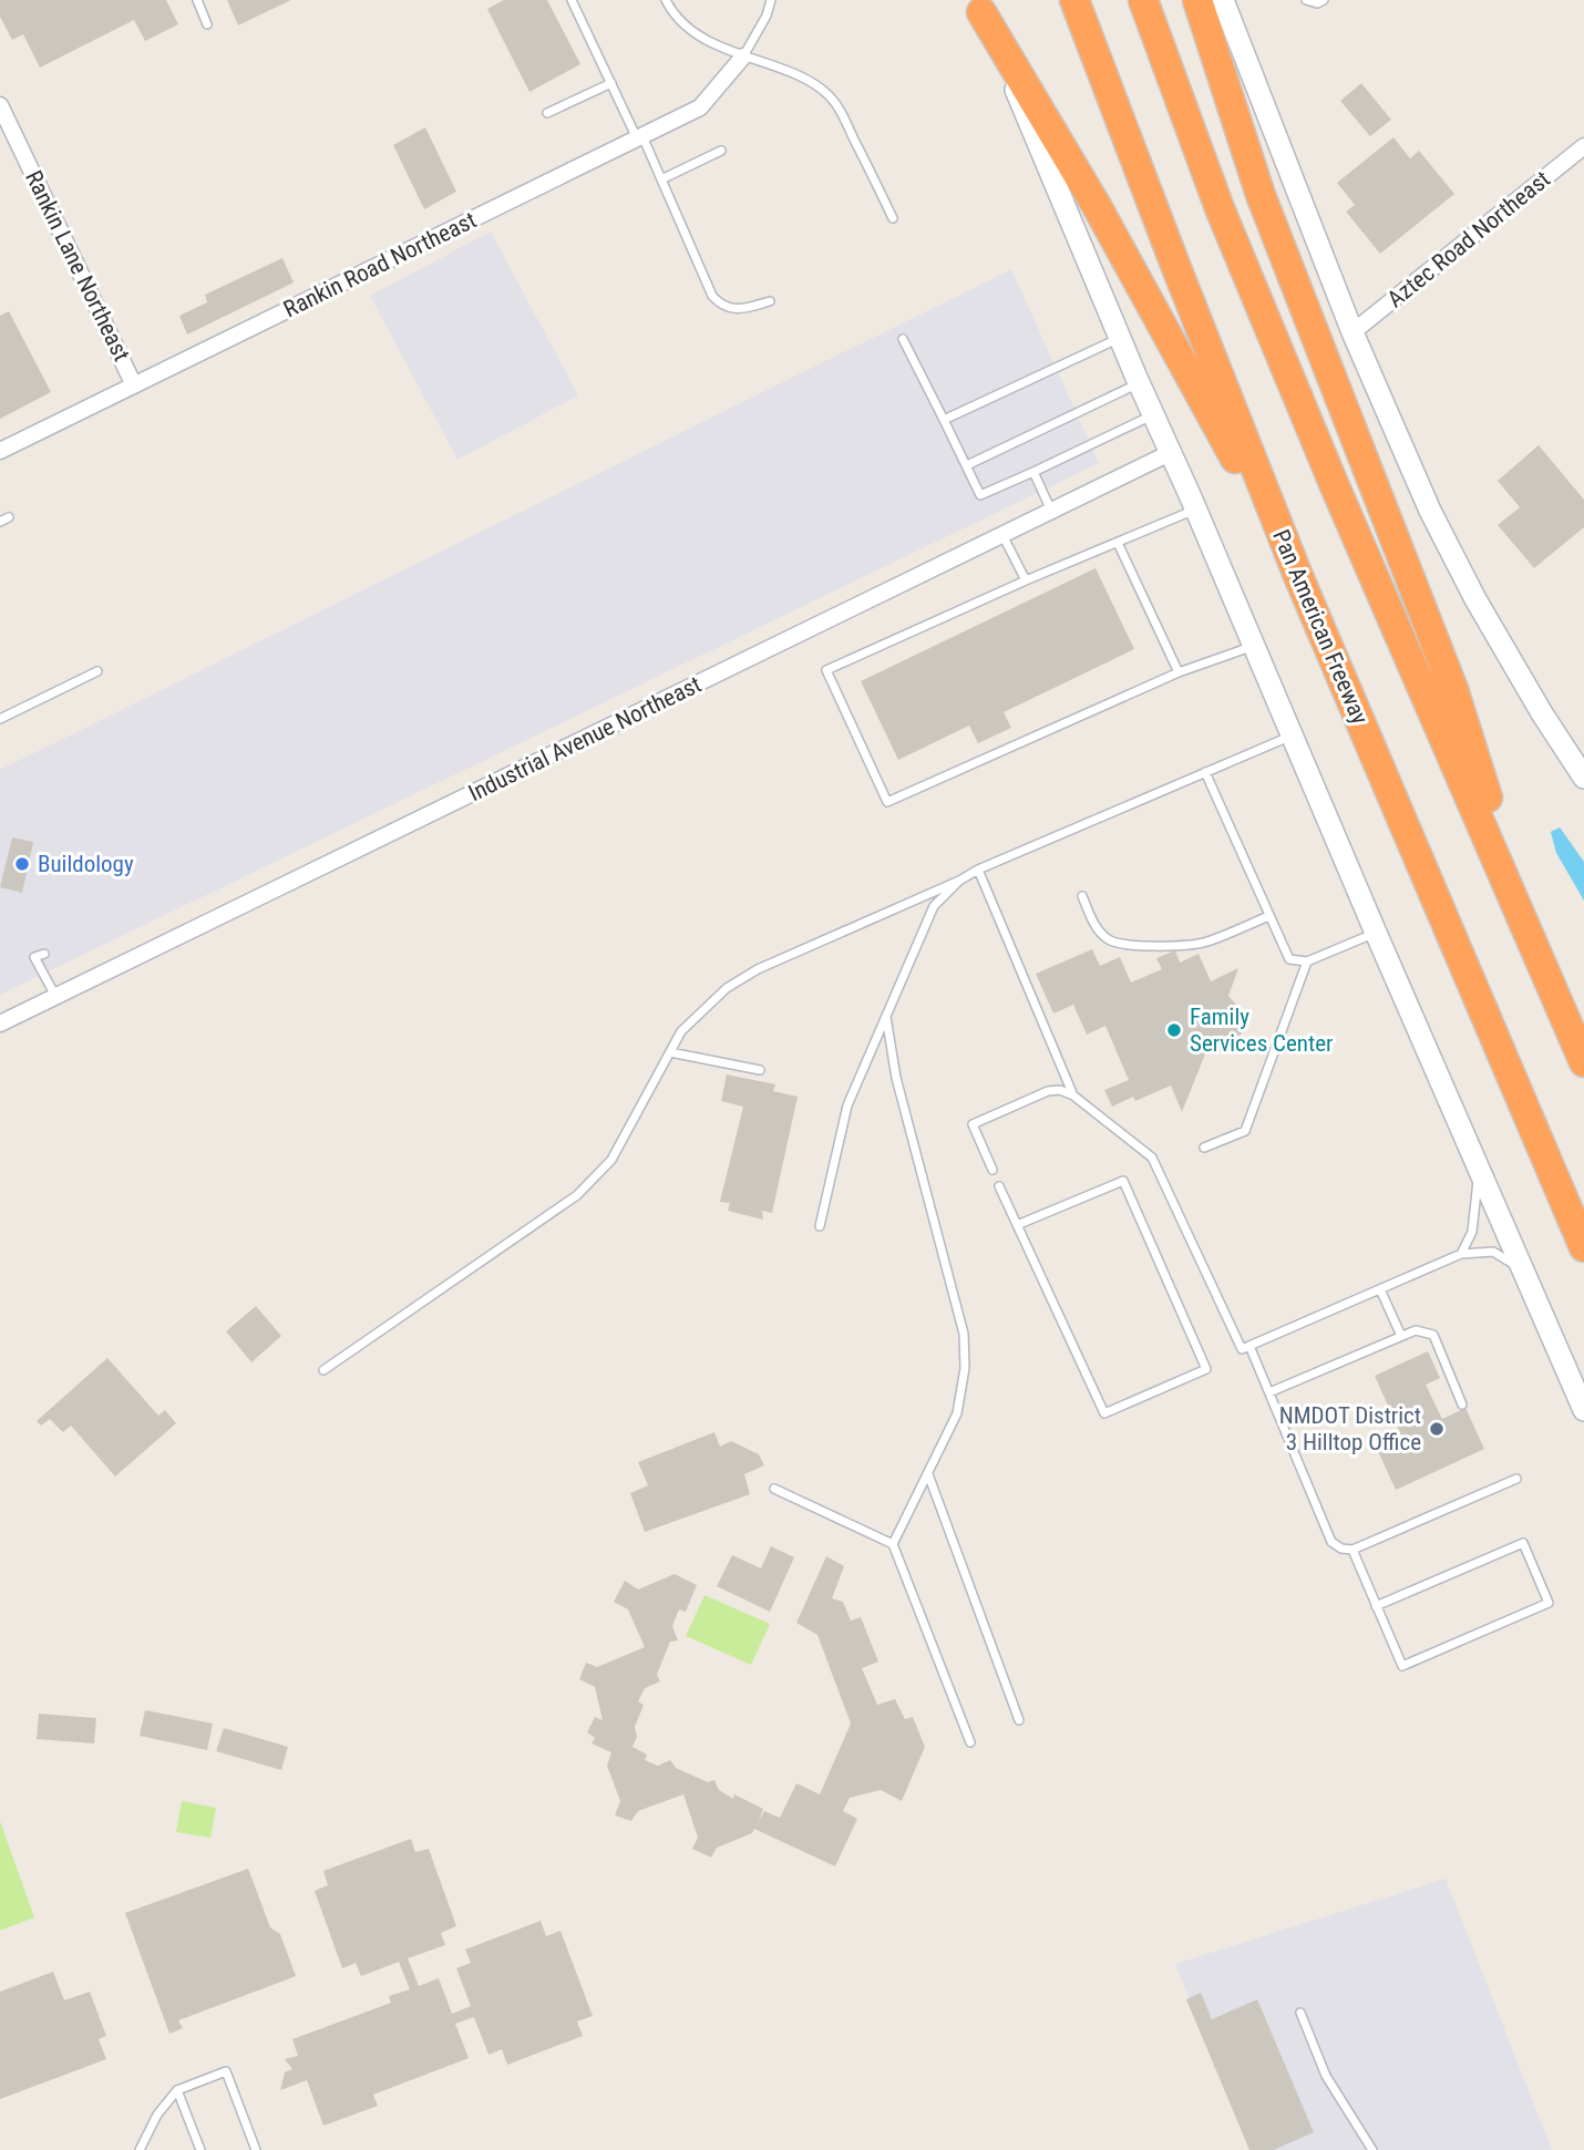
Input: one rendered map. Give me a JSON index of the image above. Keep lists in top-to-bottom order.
{
  "streets": {
    "highway": ["Pan American Freeway"],
    "street": [
      "Aztec Road Northeast",
      "Rankin Road Northeast",
      "Rankin Lane Northeast",
      "Industrial Avenue Northeast"
    ]
  },
  "crossings": [
    ["Rankin Road Northeast", "Rankin Lane Northeast"]
  ],
  "places": ["Buildology", "Family Services Center", "NMDOT District 3 Hilltop Office"]
}
